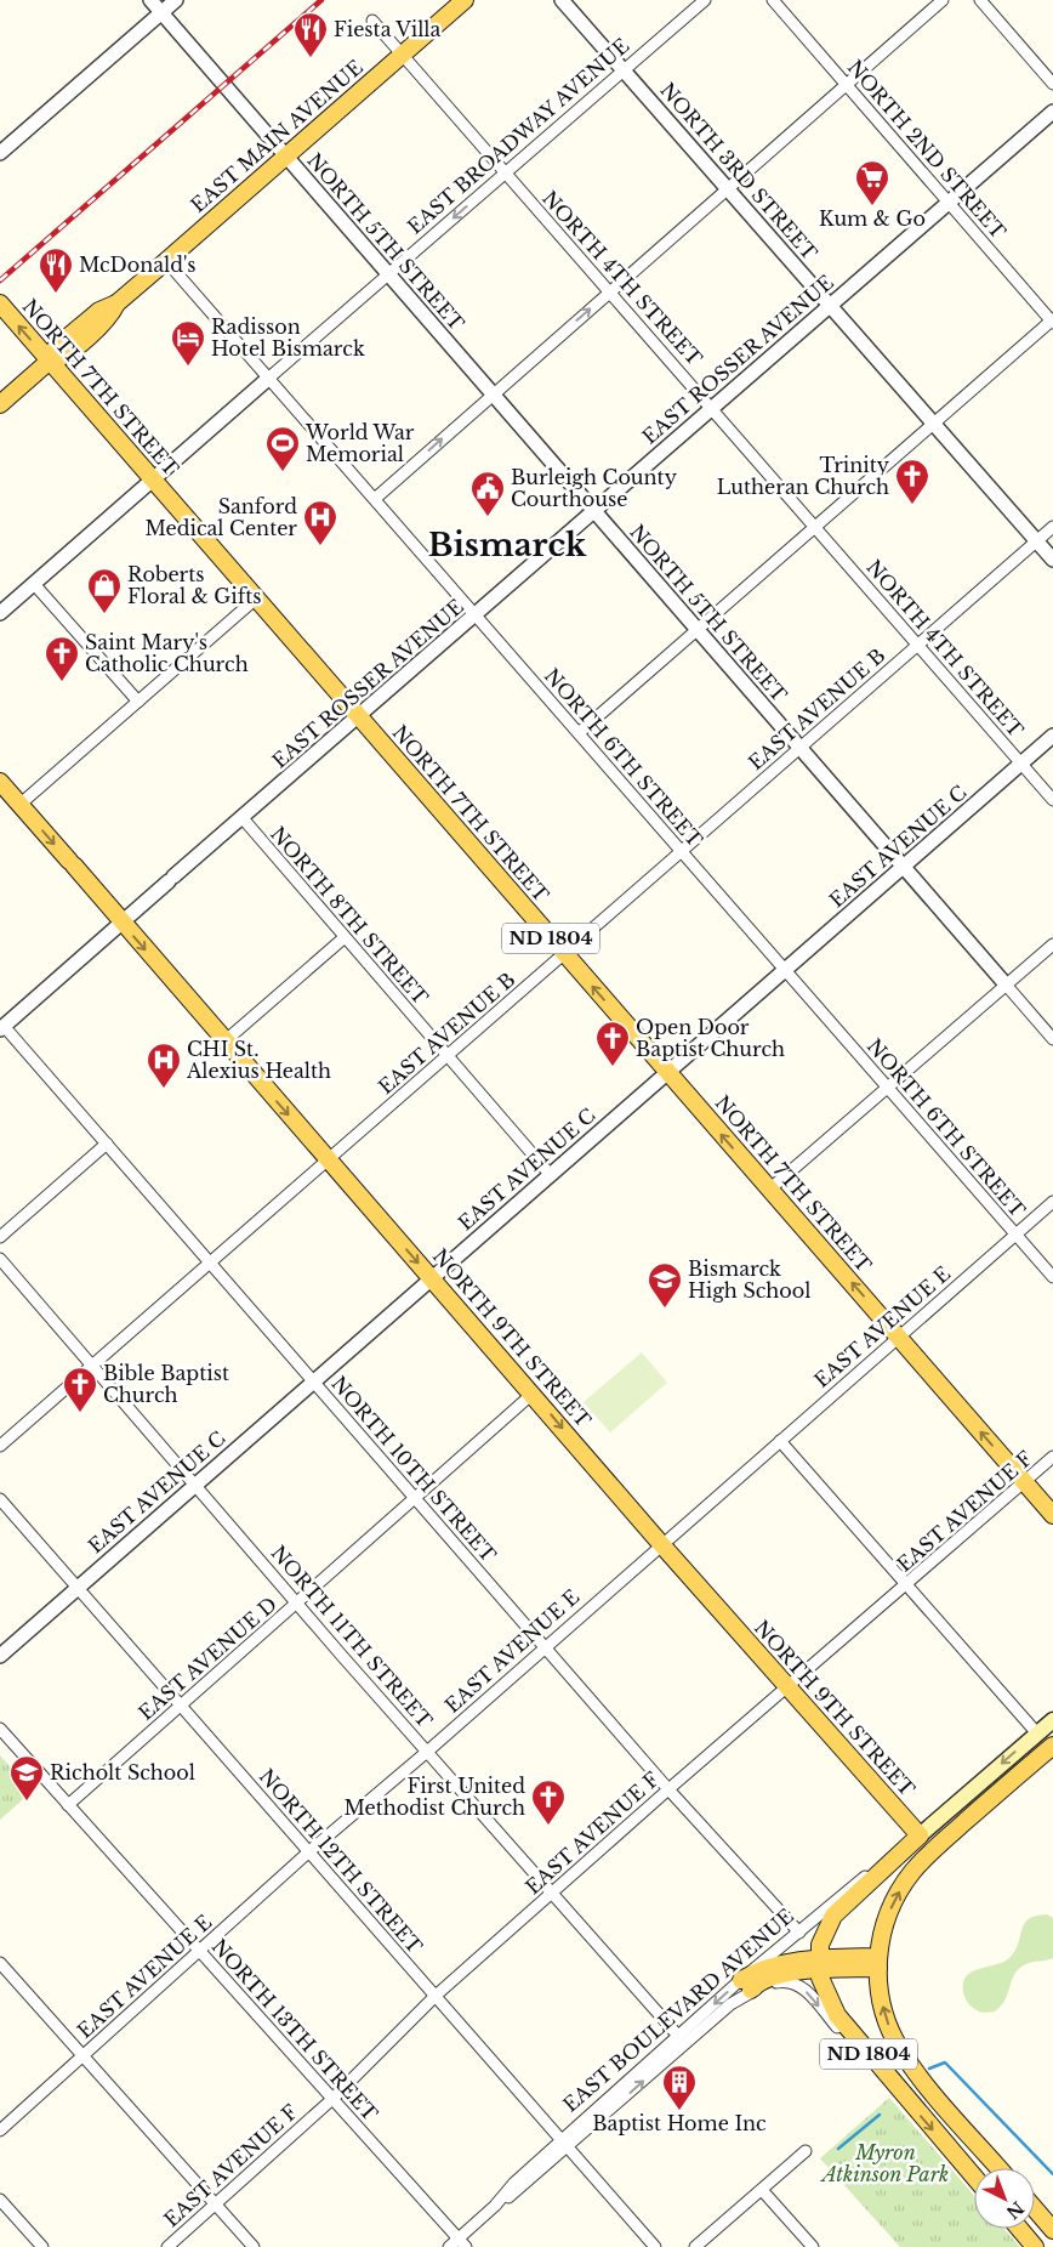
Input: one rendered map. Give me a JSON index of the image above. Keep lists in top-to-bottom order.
{
  "streets": {
    "main road": [
      "EAST MAIN AVENUE",
      "NORTH 7TH STREET",
      "ND 1804",
      "NORTH 9TH STREET",
      "EAST BOULEVARD AVENUE"
    ],
    "street": [
      "EAST BROADWAY AVENUE",
      "NORTH 2ND STREET",
      "NORTH 3RD STREET",
      "NORTH 5TH STREET",
      "NORTH 4TH STREET",
      "EAST ROSSER AVENUE",
      "EAST AVENUE B",
      "NORTH 6TH STREET",
      "EAST AVENUE C",
      "NORTH 8TH STREET",
      "EAST AVENUE E",
      "NORTH 10TH STREET",
      "EAST AVENUE F",
      "NORTH 11TH STREET",
      "EAST AVENUE D",
      "NORTH 12TH STREET",
      "NORTH 13TH STREET"
    ]
  },
  "crossings": [
    ["EAST MAIN AVENUE", "NORTH 5TH STREET"],
    ["EAST MAIN AVENUE", "NORTH 4TH STREET"],
    ["EAST MAIN AVENUE", "NORTH 7TH STREET"],
    ["EAST MAIN AVENUE", "NORTH 6TH STREET"],
    ["EAST BROADWAY AVENUE", "NORTH 3RD STREET"],
    ["EAST BROADWAY AVENUE", "NORTH 5TH STREET"],
    ["EAST BROADWAY AVENUE", "NORTH 4TH STREET"],
    ["EAST BROADWAY AVENUE", "NORTH 7TH STREET"],
    ["EAST BROADWAY AVENUE", "NORTH 6TH STREET"],
    ["NORTH 2ND STREET", "EAST ROSSER AVENUE"],
    ["NORTH 3RD STREET", "EAST ROSSER AVENUE"],
    ["NORTH 3RD STREET", "EAST AVENUE B"],
    ["NORTH 5TH STREET", "EAST ROSSER AVENUE"],
    ["NORTH 5TH STREET", "EAST AVENUE B"],
    ["NORTH 5TH STREET", "EAST AVENUE C"],
    ["NORTH 4TH STREET", "EAST ROSSER AVENUE"],
    ["NORTH 4TH STREET", "EAST AVENUE B"],
    ["NORTH 4TH STREET", "EAST AVENUE C"],
    ["EAST ROSSER AVENUE", "NORTH 7TH STREET"],
    ["EAST ROSSER AVENUE", "NORTH 6TH STREET"],
    ["EAST ROSSER AVENUE", "NORTH 8TH STREET"],
    ["EAST ROSSER AVENUE", "NORTH 9TH STREET"],
    ["EAST ROSSER AVENUE", "NORTH 10TH STREET"],
    ["NORTH 7TH STREET", "EAST AVENUE B"],
    ["NORTH 7TH STREET", "EAST AVENUE C"],
    ["NORTH 7TH STREET", "EAST AVENUE E"],
    ["NORTH 7TH STREET", "EAST AVENUE F"],
    ["EAST AVENUE B", "NORTH 6TH STREET"],
    ["EAST AVENUE B", "NORTH 8TH STREET"],
    ["EAST AVENUE B", "NORTH 9TH STREET"],
    ["EAST AVENUE B", "NORTH 10TH STREET"],
    ["EAST AVENUE B", "NORTH 11TH STREET"],
    ["NORTH 6TH STREET", "EAST AVENUE C"],
    ["NORTH 6TH STREET", "EAST AVENUE E"],
    ["EAST AVENUE C", "NORTH 8TH STREET"],
    ["EAST AVENUE C", "NORTH 9TH STREET"],
    ["EAST AVENUE C", "NORTH 10TH STREET"],
    ["EAST AVENUE C", "NORTH 11TH STREET"],
    ["EAST AVENUE C", "NORTH 12TH STREET"],
    ["ND 1804", "EAST BOULEVARD AVENUE"],
    ["EAST AVENUE E", "NORTH 9TH STREET"],
    ["EAST AVENUE E", "NORTH 10TH STREET"],
    ["EAST AVENUE E", "NORTH 11TH STREET"],
    ["EAST AVENUE E", "NORTH 12TH STREET"],
    ["EAST AVENUE E", "NORTH 13TH STREET"],
    ["NORTH 9TH STREET", "EAST AVENUE F"],
    ["NORTH 9TH STREET", "EAST AVENUE D"],
    ["NORTH 9TH STREET", "EAST BOULEVARD AVENUE"],
    ["NORTH 10TH STREET", "EAST AVENUE F"],
    ["NORTH 10TH STREET", "EAST AVENUE D"],
    ["NORTH 10TH STREET", "EAST BOULEVARD AVENUE"],
    ["EAST AVENUE F", "NORTH 11TH STREET"],
    ["EAST AVENUE F", "NORTH 12TH STREET"],
    ["EAST AVENUE F", "NORTH 13TH STREET"],
    ["NORTH 11TH STREET", "EAST AVENUE D"],
    ["NORTH 11TH STREET", "EAST BOULEVARD AVENUE"],
    ["EAST AVENUE D", "NORTH 12TH STREET"],
    ["EAST AVENUE D", "NORTH 13TH STREET"],
    ["NORTH 12TH STREET", "EAST BOULEVARD AVENUE"],
    ["EAST BOULEVARD AVENUE", "NORTH 13TH STREET"]
  ],
  "one_way": ["NORTH 7TH STREET", "NORTH 9TH STREET"],
  "districts": ["Bismarck"],
  "parks": ["Myron Atkinson Park"],
  "places": {
    "restaurant": ["Fiesta Villa", "McDonald's"],
    "supermarket": ["Kum & Go"],
    "hotel": ["Radisson Hotel Bismarck"],
    "sports": ["World War Memorial"],
    "church": [
      "Trinity Lutheran Church",
      "Saint Mary's Catholic Church",
      "Open Door Baptist Church",
      "Bible Baptist Church",
      "First United Methodist Church"
    ],
    "public building": ["Burleigh County Courthouse"],
    "hospital": ["Sanford Medical Center", "CHI St. Alexius Health"],
    "shop": ["Roberts Floral & Gifts"],
    "school or university": ["Bismarck High School", "Richolt School"],
    "building": ["Baptist Home Inc"]
  },
  "north": "bottom right"
}
